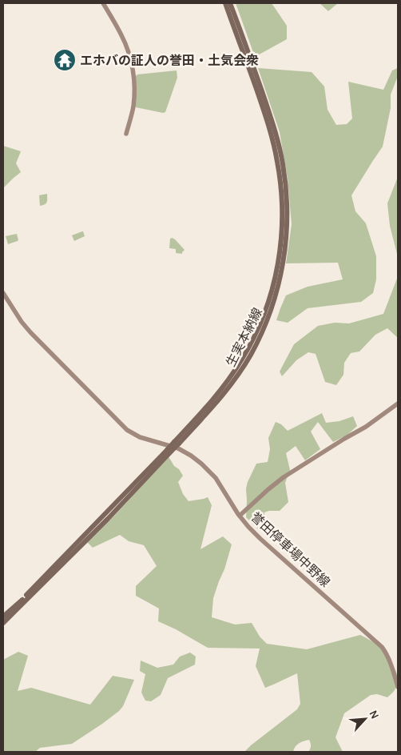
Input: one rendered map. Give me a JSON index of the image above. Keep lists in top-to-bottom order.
{
  "streets": {
    "main road": ["生実本納線", "誉田停車場中野線"]
  },
  "places": {
    "temple": ["エホバの証人の誉田・土気会衆"]
  },
  "north": "top right"
}
